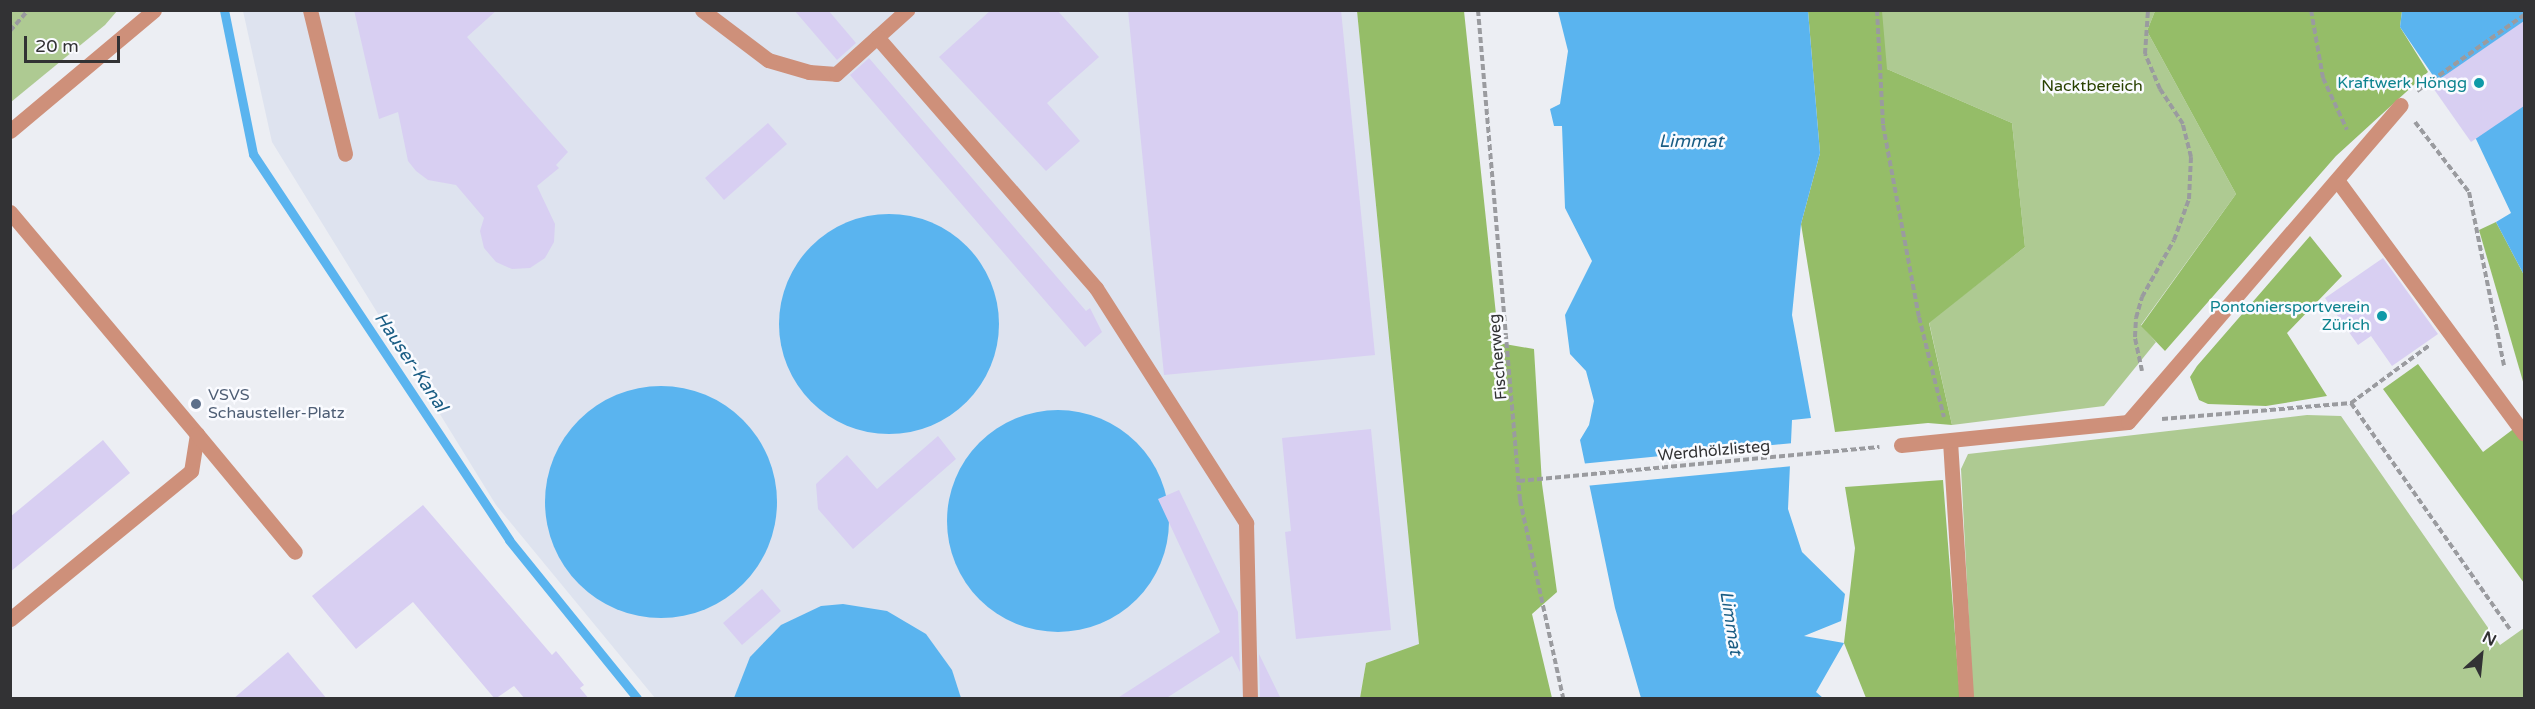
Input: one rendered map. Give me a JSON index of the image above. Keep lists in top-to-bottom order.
{
  "streets": {
    "path": ["Fischerweg", "Werdhölzlisteg"]
  },
  "crossings": [
    ["Fischerweg", "Werdhölzlisteg"]
  ],
  "water": ["Limmat", "Hauser-Kanal"],
  "parks": ["Nacktbereich"],
  "places": ["Kraftwerk Höngg", "Pontoniersportverein Zürich", "VSVS Schausteller-Platz"],
  "scale_bar": "20 m",
  "north": "top right"
}
